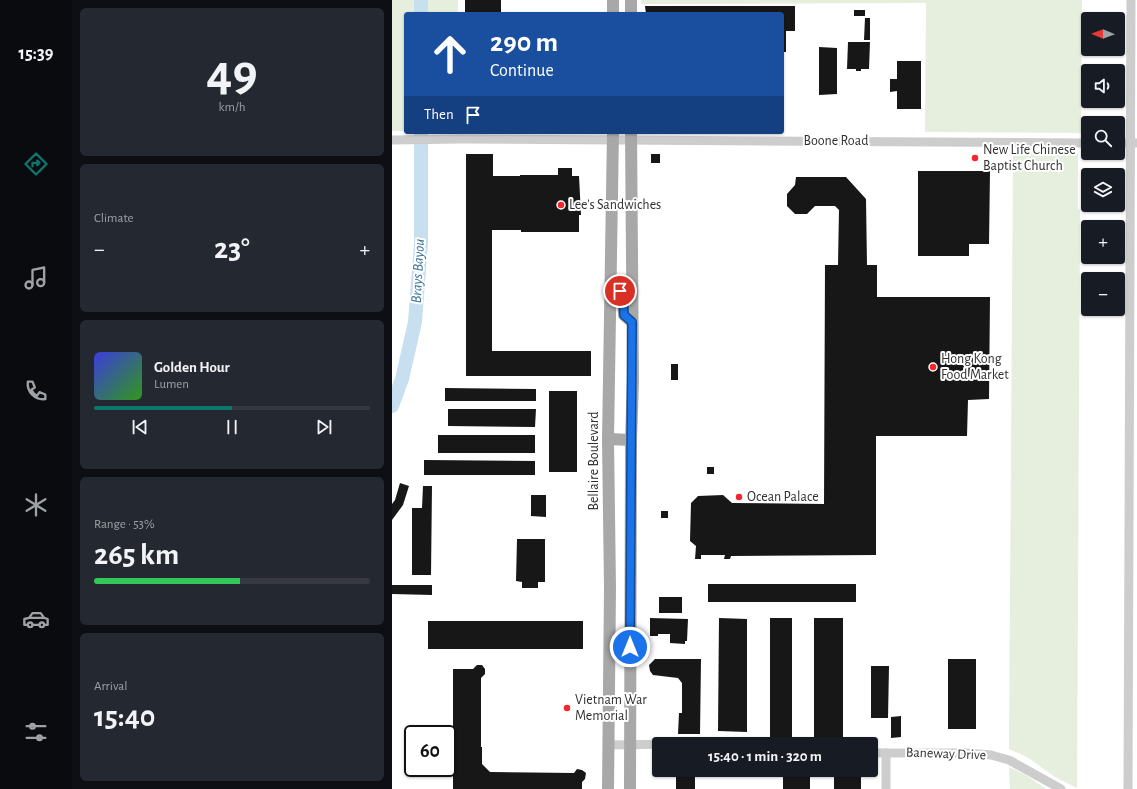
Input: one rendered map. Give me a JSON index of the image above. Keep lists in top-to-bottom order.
{
  "streets": {
    "main road": ["Bellaire Boulevard"],
    "street": ["Boone Road", "Baneway Drive"]
  },
  "crossings": [
    ["Boone Road", "Bellaire Boulevard"]
  ],
  "water": ["Brays Bayou"],
  "places": [
    "New Life Chinese Baptist Church",
    "Lee's Sandwiches",
    "Hong Kong Food Market",
    "Ocean Palace",
    "Vietnam War Memorial"
  ],
  "north": "left",
  "page": {
    "tabs": "15:39",
    "tile": [
      ["49", "km/h"],
      "Climate",
      ["Range · 53%", "265 km"],
      ["Arrival", "15:40"]
    ],
    "map_buttons": ["+", "−"],
    "turn": ["290 m", "Continue"],
    "then": "Then",
    "heat": ["−", "23°", "+"],
    "song": ["Golden Hour", "Lumen"],
    "limit": "60",
    "trip": "15:40 · 1 min · 320 m"
  }
}
